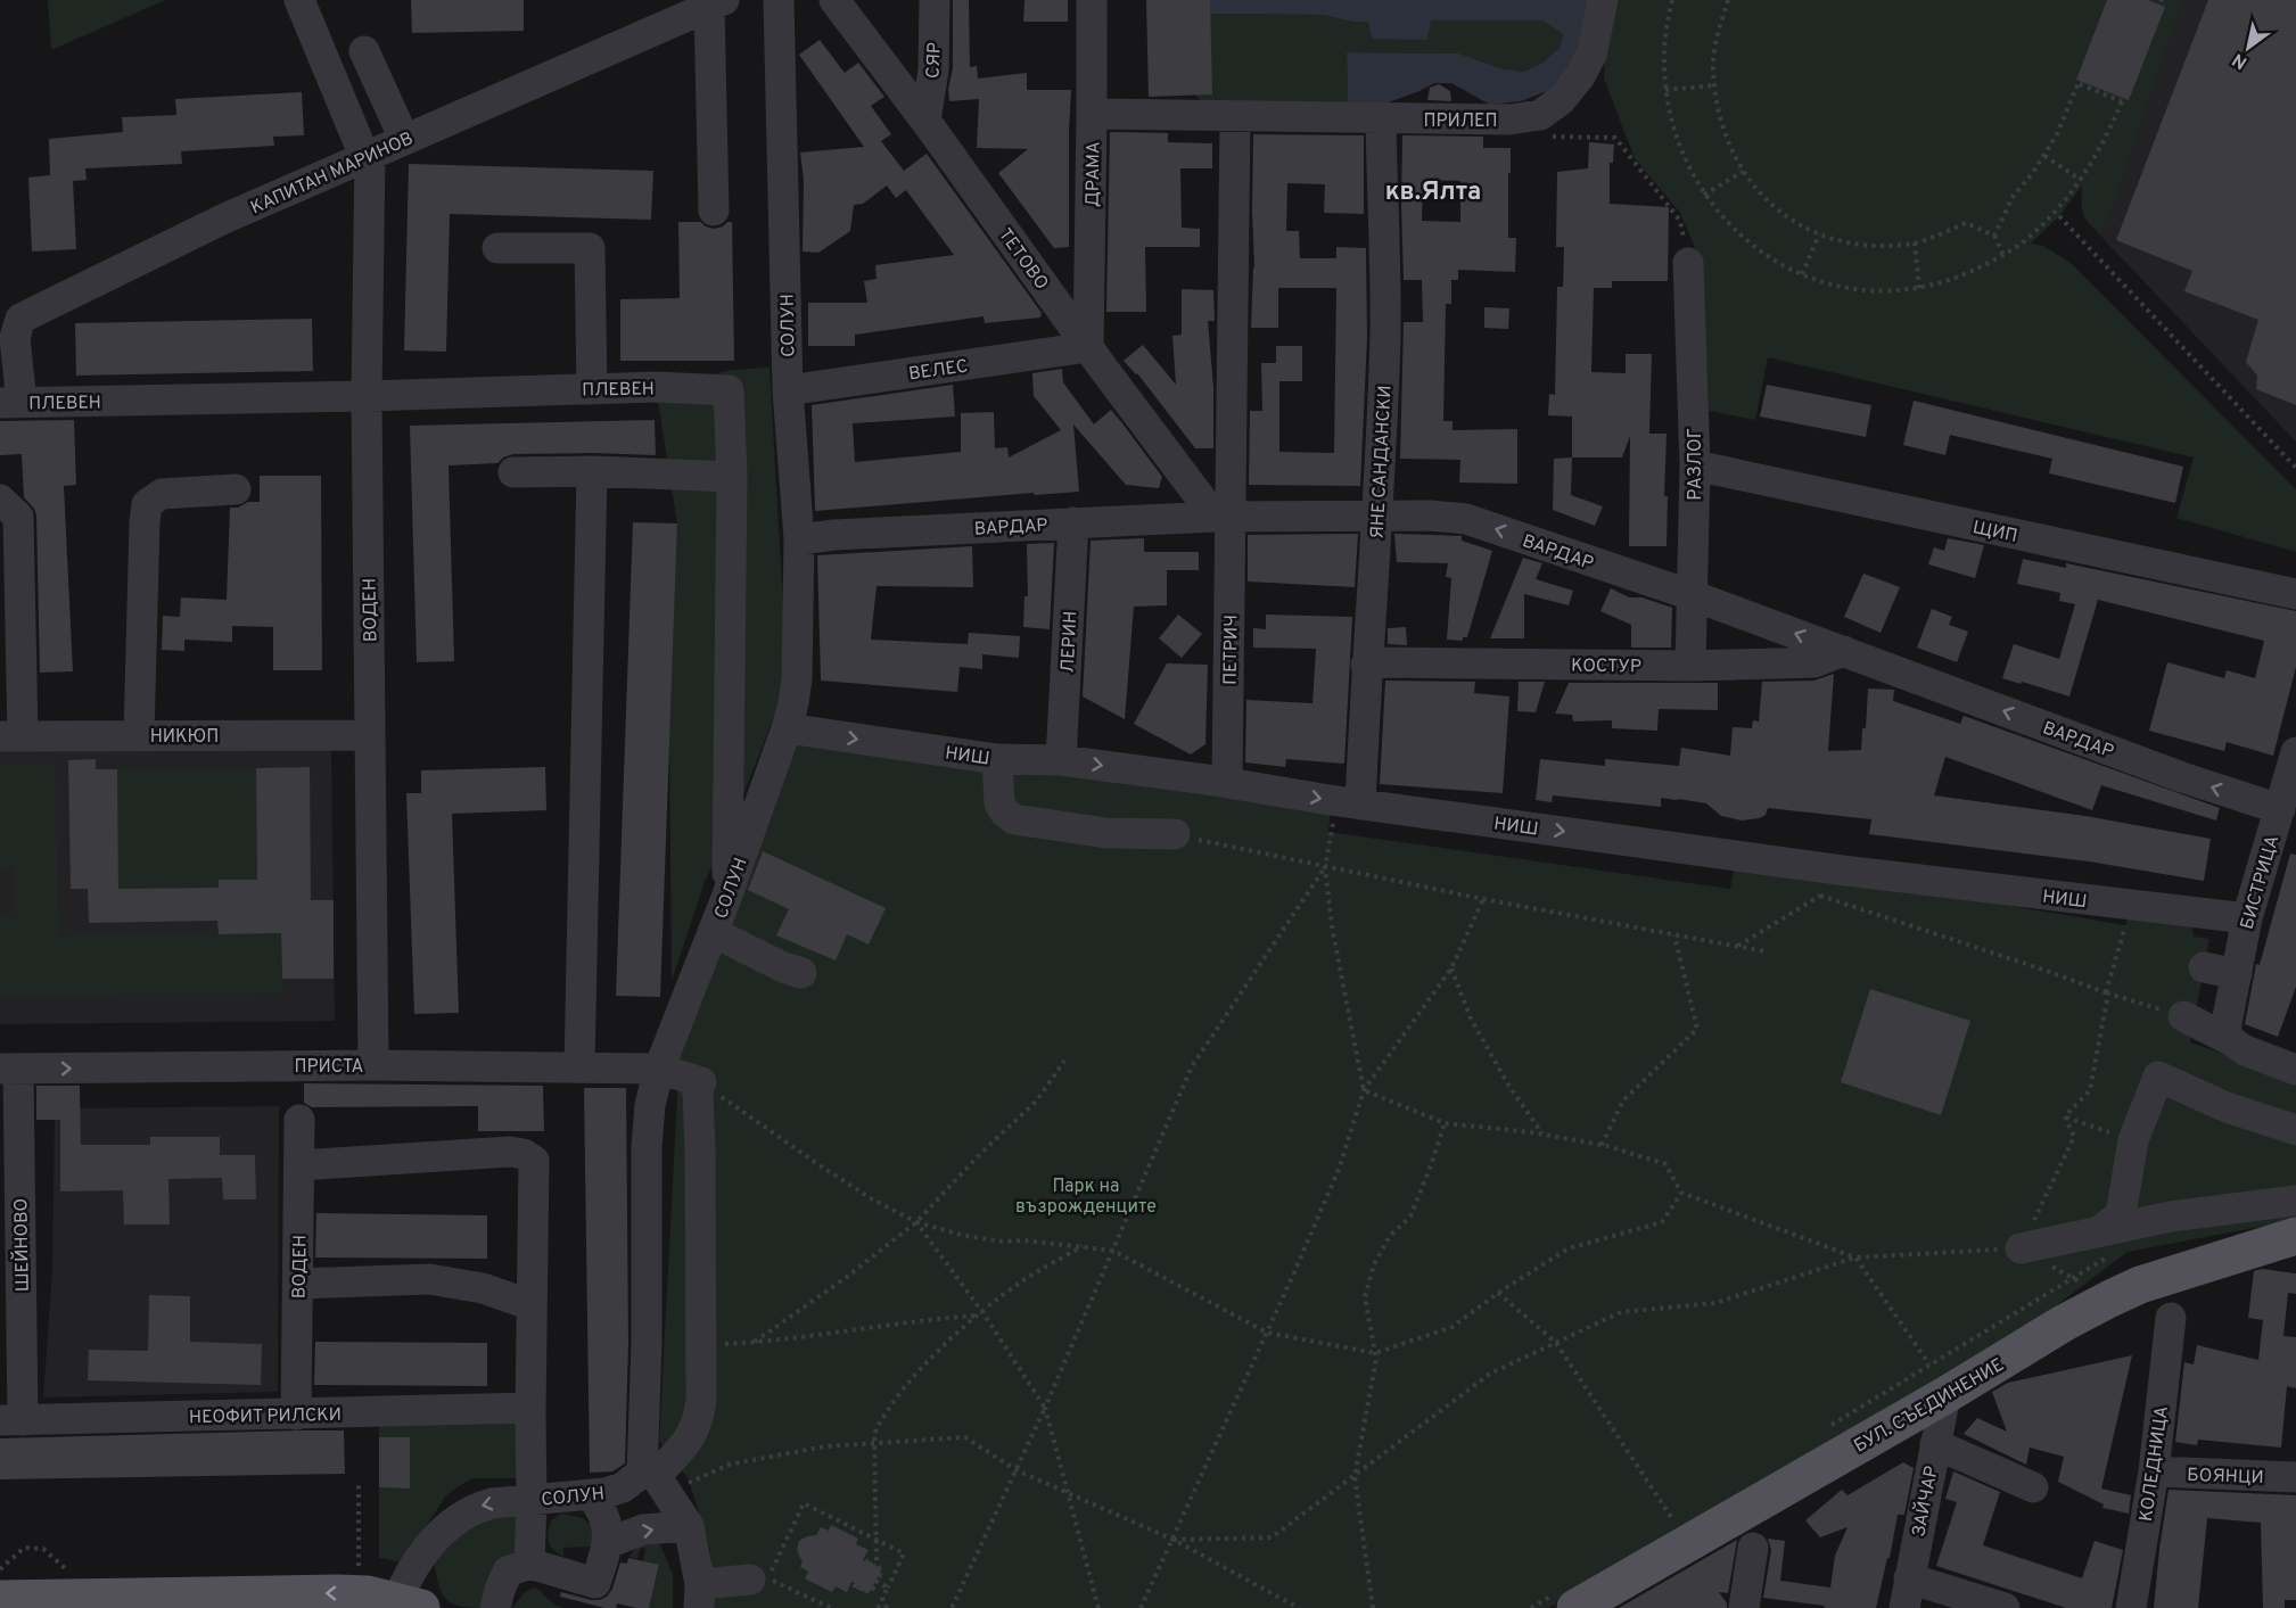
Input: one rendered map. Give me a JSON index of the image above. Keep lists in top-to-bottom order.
{
  "streets": {
    "main road": ["БУЛ. СЪЕДИНЕНИЕ"],
    "street": [
      "СЯР",
      "ПРИЛЕП",
      "КАПИТАН МАРИНОВ",
      "ДРАМА",
      "ТЕТОВО",
      "СОЛУН",
      "ВЕЛЕС",
      "ПЛЕВЕН",
      "ЯНЕ САНДАНСКИ",
      "РАЗЛОГ",
      "ВАРДАР",
      "ЩИП",
      "ВОДЕН",
      "ЛЕРИН",
      "ПЕТРИЧ",
      "КОСТУР",
      "НИКЮП",
      "НИШ",
      "БИСТРИЦА",
      "ПРИСТА",
      "ШЕЙНОВО",
      "НЕОФИТ РИЛСКИ",
      "КОЛЕДНИЦА",
      "БОЯНЦИ",
      "ЗАЙЧАР"
    ]
  },
  "crossings": [
    ["СЯР", "ТЕТОВО"],
    ["ПРИЛЕП", "ДРАМА"],
    ["ПРИЛЕП", "ЯНЕ САНДАНСКИ"],
    ["ПРИЛЕП", "ПЕТРИЧ"],
    ["КАПИТАН МАРИНОВ", "ПЛЕВЕН"],
    ["КАПИТАН МАРИНОВ", "ВОДЕН"],
    ["ДРАМА", "ТЕТОВО"],
    ["ДРАМА", "ВЕЛЕС"],
    ["ТЕТОВО", "ВЕЛЕС"],
    ["ТЕТОВО", "ВАРДАР"],
    ["ТЕТОВО", "ПЕТРИЧ"],
    ["СОЛУН", "ВЕЛЕС"],
    ["СОЛУН", "ПЛЕВЕН"],
    ["СОЛУН", "ВАРДАР"],
    ["СОЛУН", "НИШ"],
    ["СОЛУН", "ПРИСТА"],
    ["ПЛЕВЕН", "ВОДЕН"],
    ["ЯНЕ САНДАНСКИ", "ВАРДАР"],
    ["ЯНЕ САНДАНСКИ", "КОСТУР"],
    ["ЯНЕ САНДАНСКИ", "НИШ"],
    ["РАЗЛОГ", "ВАРДАР"],
    ["РАЗЛОГ", "ЩИП"],
    ["РАЗЛОГ", "КОСТУР"],
    ["ВАРДАР", "ЛЕРИН"],
    ["ВАРДАР", "ПЕТРИЧ"],
    ["ВАРДАР", "КОСТУР"],
    ["ВАРДАР", "БИСТРИЦА"],
    ["ВОДЕН", "НИКЮП"],
    ["ВОДЕН", "ПРИСТА"],
    ["ВОДЕН", "НЕОФИТ РИЛСКИ"],
    ["ЛЕРИН", "НИШ"],
    ["ПЕТРИЧ", "НИШ"],
    ["НИШ", "БИСТРИЦА"],
    ["ПРИСТА", "ШЕЙНОВО"],
    ["ШЕЙНОВО", "НЕОФИТ РИЛСКИ"],
    ["БУЛ. СЪЕДИНЕНИЕ", "ЗАЙЧАР"],
    ["КОЛЕДНИЦА", "БОЯНЦИ"]
  ],
  "one_way": ["ВАРДАР", "НИШ", "ПРИСТА"],
  "districts": ["кв.Ялта"],
  "parks": ["Парк на възрожденците"],
  "north": "bottom left"
}
